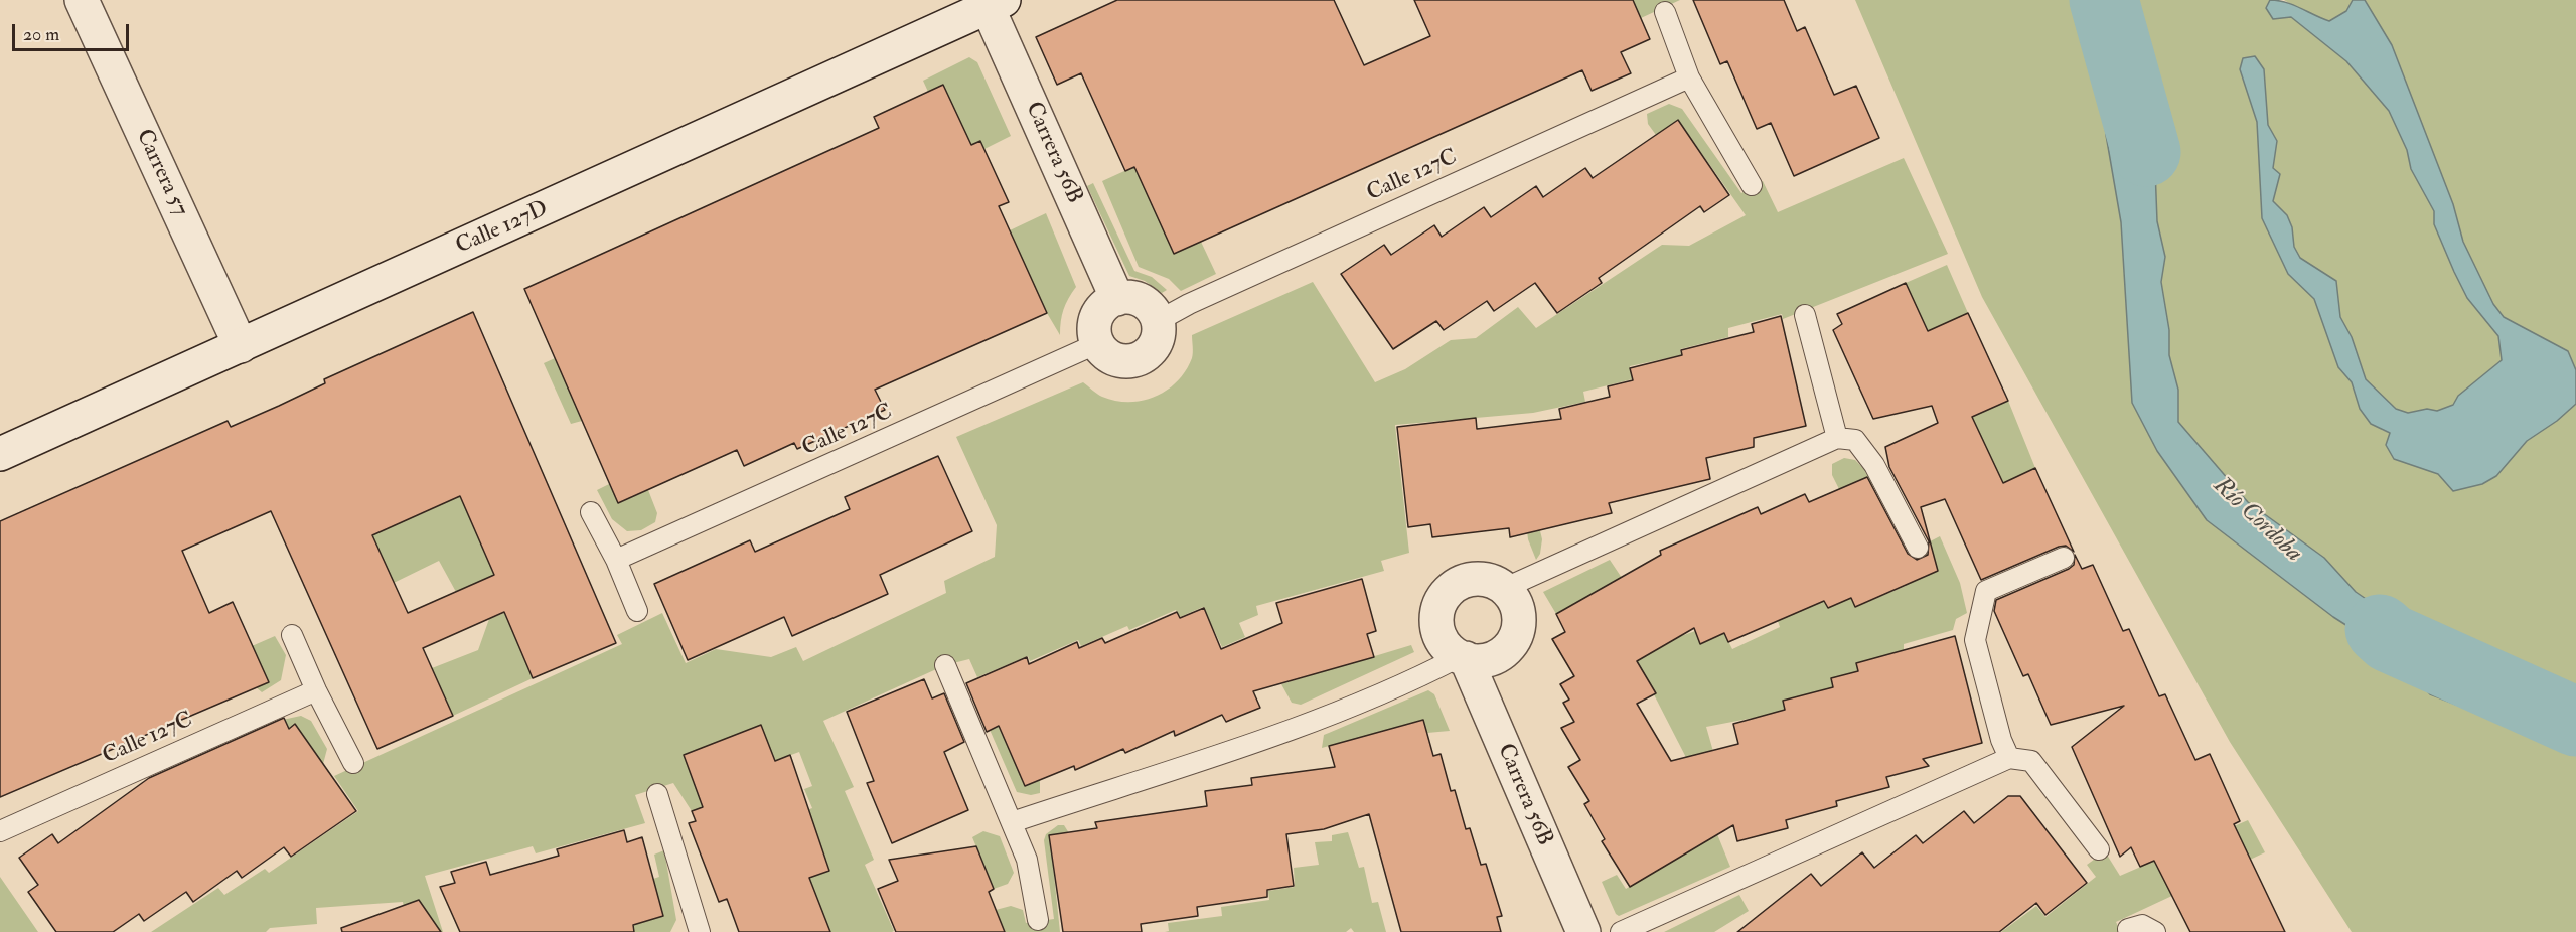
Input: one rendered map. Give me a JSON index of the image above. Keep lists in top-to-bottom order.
{
  "streets": {
    "street": ["Carrera 56B", "Carrera 57", "Calle 127D"],
    "lane": ["Calle 127C"]
  },
  "crossings": [
    ["Carrera 56B", "Calle 127C"],
    ["Carrera 56B", "Calle 127D"],
    ["Carrera 57", "Calle 127D"]
  ],
  "water": ["Río Cordoba"],
  "scale_bar": "20 m"
}
